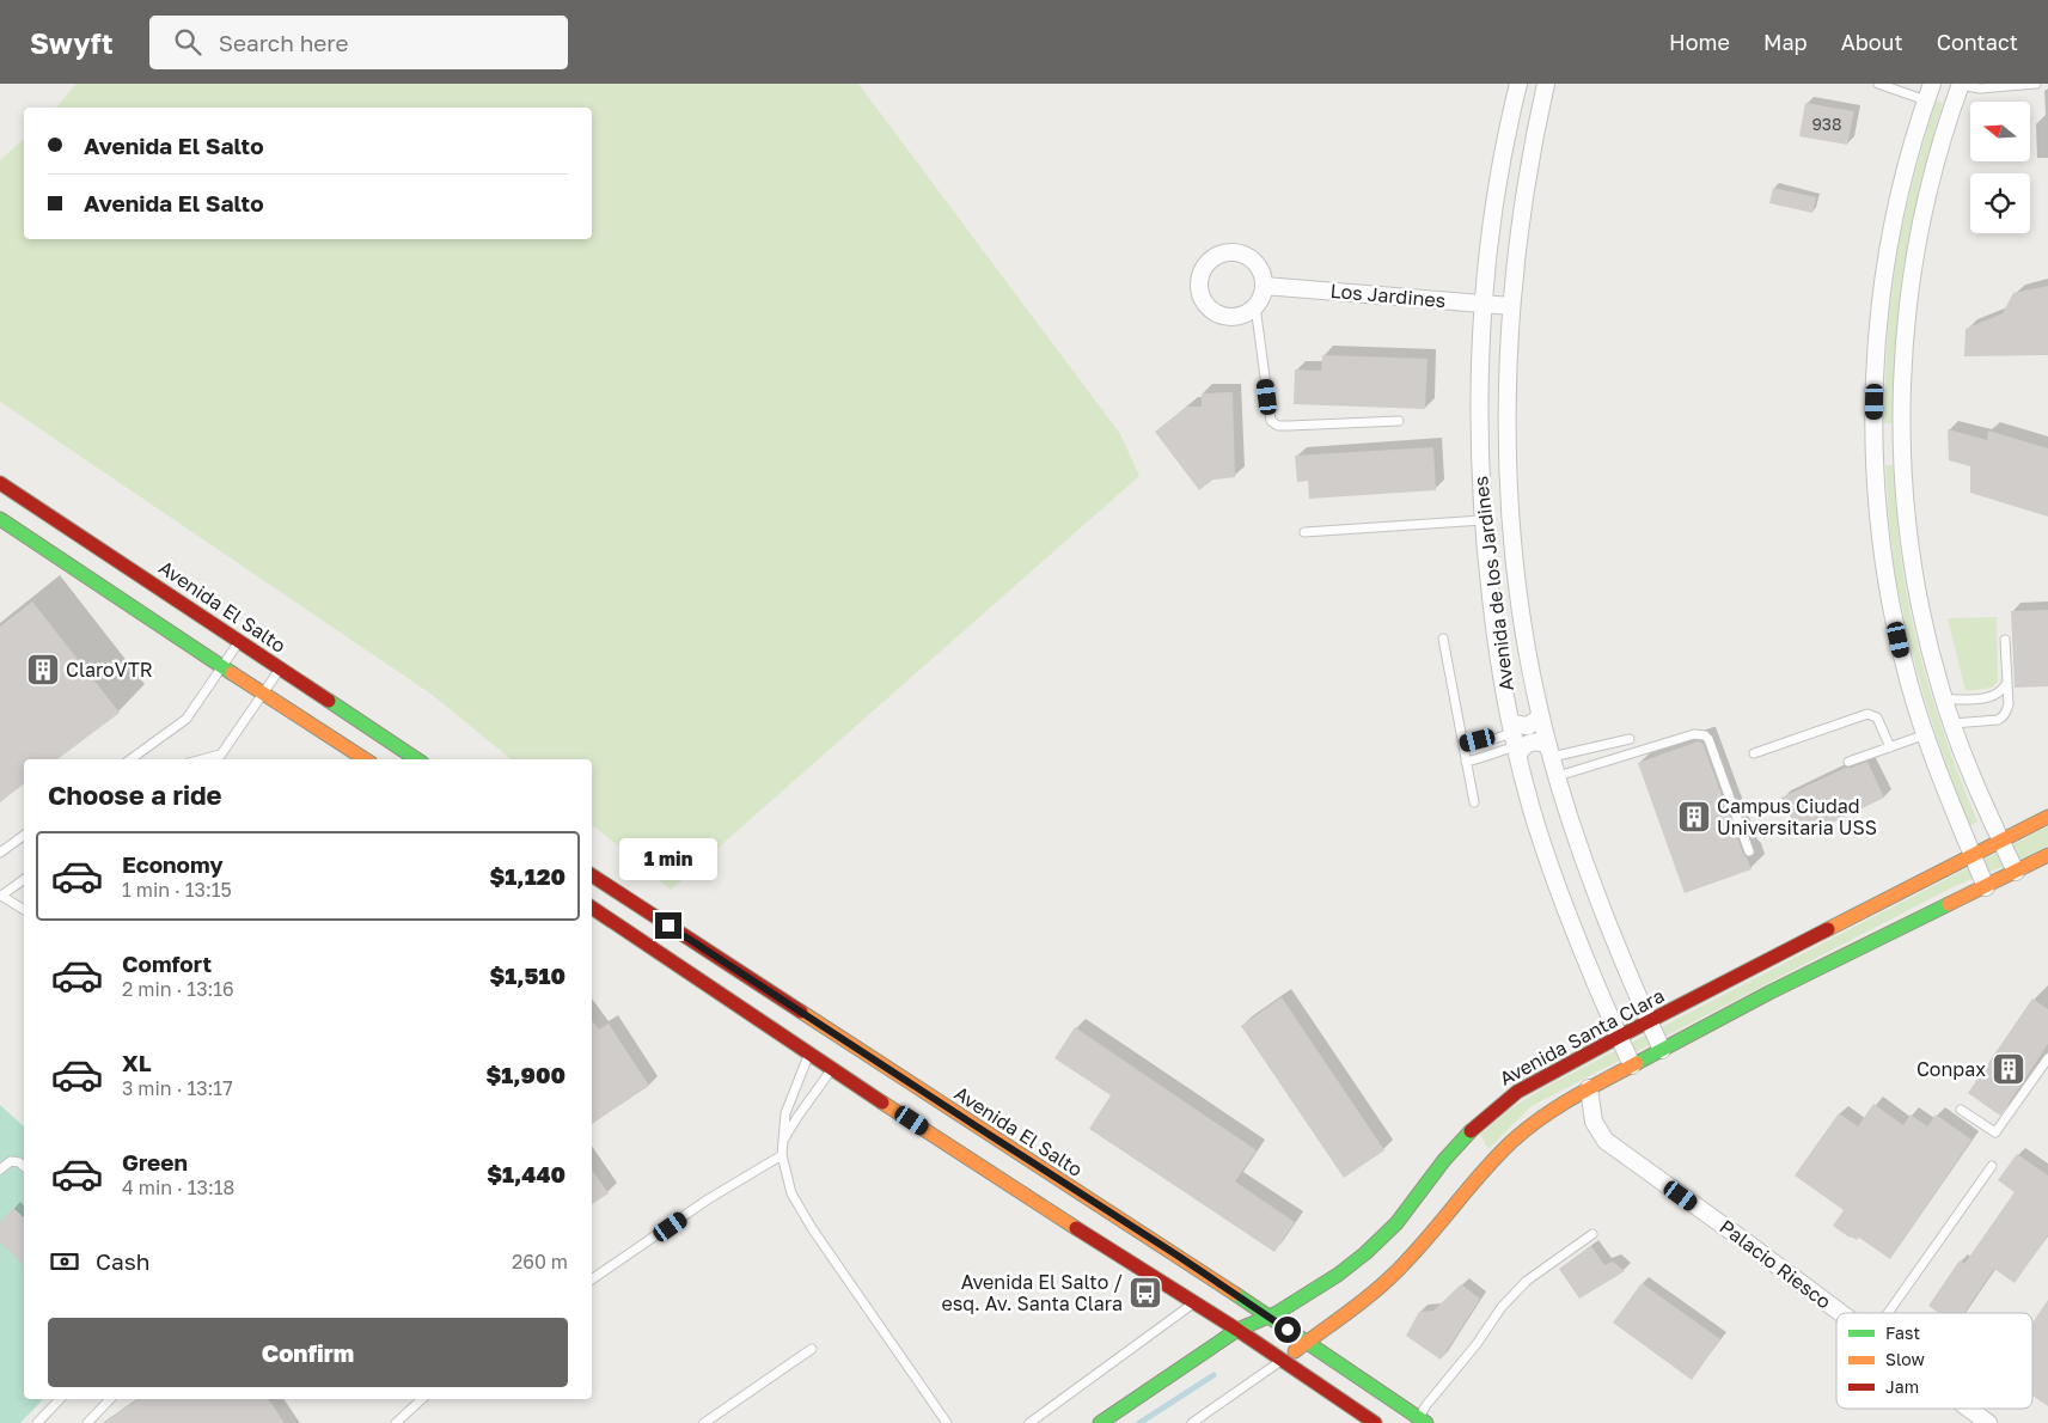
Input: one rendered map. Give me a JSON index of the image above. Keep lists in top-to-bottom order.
{
  "streets": {
    "main road": ["Avenida El Salto", "Avenida Santa Clara"],
    "street": ["Los Jardines", "Avenida de los Jardines", "Palacio Riesco"]
  },
  "crossings": [
    ["Los Jardines", "Avenida de los Jardines"],
    ["Avenida de los Jardines", "Avenida Santa Clara"],
    ["Avenida El Salto", "Avenida Santa Clara"]
  ],
  "places": {
    "building": ["ClaroVTR", "Campus Ciudad Universitaria USS", "Conpax"],
    "bus stop": ["Avenida El Salto / esq. Av. Santa Clara"]
  },
  "house_numbers": ["938"],
  "legend": ["Fast", "Slow", "Jam"],
  "north": "left",
  "page": {
    "header": "Swyft",
    "search": "Search here",
    "nav": [
      "Home",
      "Map",
      "About",
      "Contact"
    ],
    "banner": ["Avenida El Salto", "Avenida El Salto"],
    "heading": "Choose a ride",
    "list": [
      {
        "name": "Economy",
        "note": "1 min · 13:15",
        "value": "$1,120"
      },
      {
        "name": "Comfort",
        "note": "2 min · 13:16",
        "value": "$1,510"
      },
      {
        "name": "XL",
        "note": "3 min · 13:17",
        "value": "$1,900"
      },
      {
        "name": "Green",
        "note": "4 min · 13:18",
        "value": "$1,440"
      }
    ],
    "bubble": "1 min",
    "pay": ["Cash", "260 m"],
    "buttons": "Confirm"
  }
}
